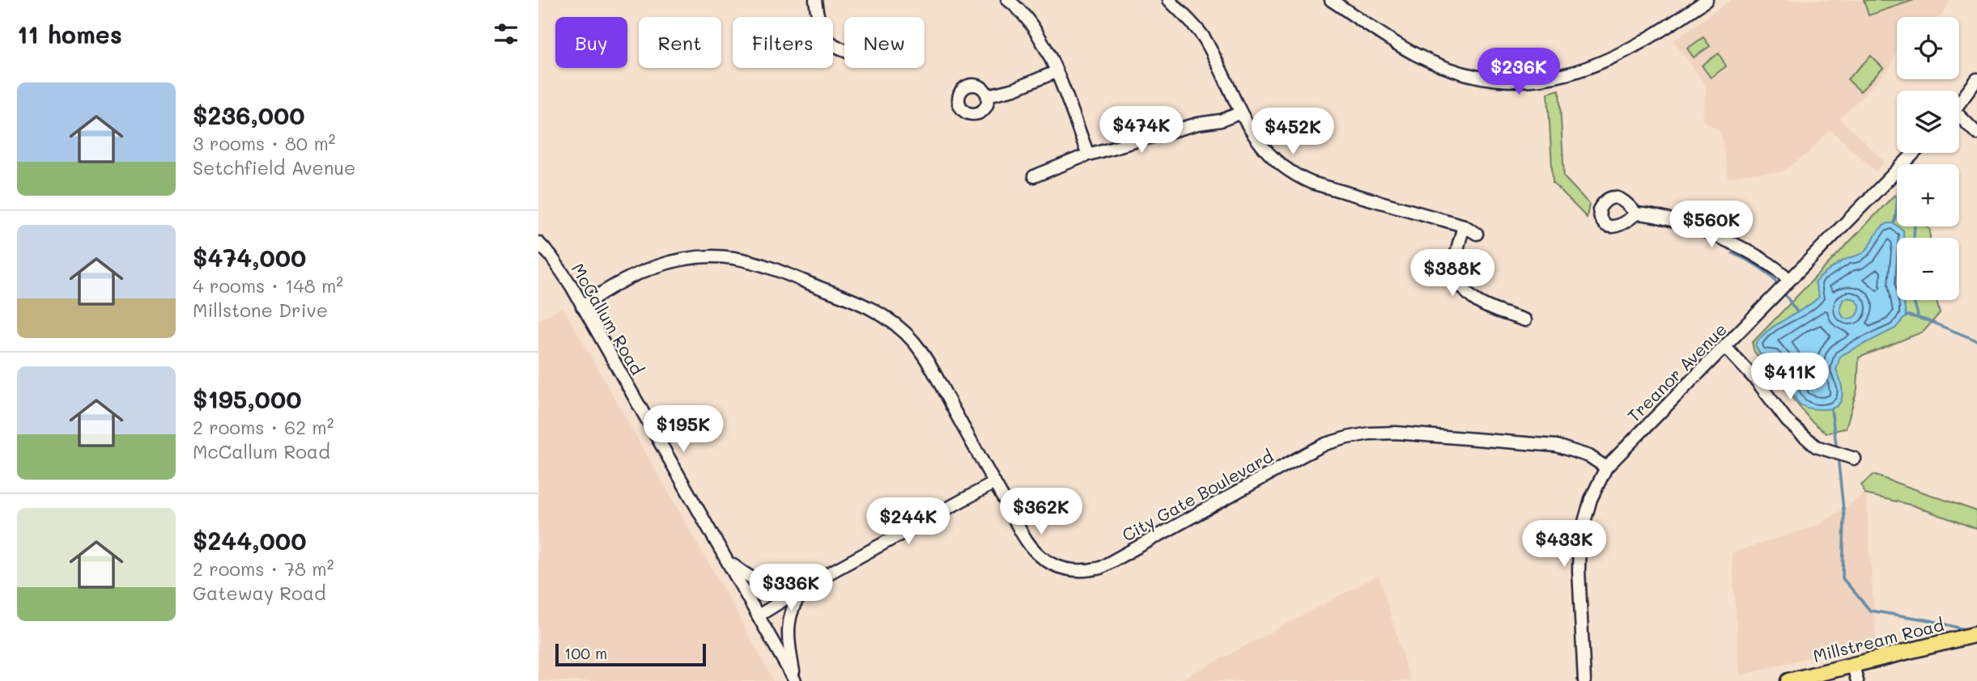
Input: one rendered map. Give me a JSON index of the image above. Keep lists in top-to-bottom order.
{
  "streets": {
    "main road": ["Millstream Road"],
    "street": ["McCallum Road", "Treanor Avenue", "City Gate Boulevard"]
  },
  "crossings": [
    ["McCallum Road", "City Gate Boulevard"],
    ["Treanor Avenue", "City Gate Boulevard"]
  ],
  "scale_bar": "100 m",
  "page": {
    "heading": "11 homes",
    "map_buttons": ["+", "−"],
    "chip": [
      "Buy",
      "Rent",
      "Filters",
      "New"
    ],
    "price": [
      "$236K",
      "$474K",
      "$452K",
      "$560K",
      "$388K",
      "$411K",
      "$195K",
      "$362K",
      "$244K",
      "$433K",
      "$336K"
    ],
    "list": [
      {
        "name": "$236,000",
        "note": "3 rooms · 80 m² · Setchfield Avenue"
      },
      {
        "name": "$474,000",
        "note": "4 rooms · 148 m² · Millstone Drive"
      },
      {
        "name": "$195,000",
        "note": "2 rooms · 62 m² · McCallum Road"
      },
      {
        "name": "$244,000",
        "note": "2 rooms · 78 m² · Gateway Road"
      }
    ],
    "scale": "100 m"
  }
}
